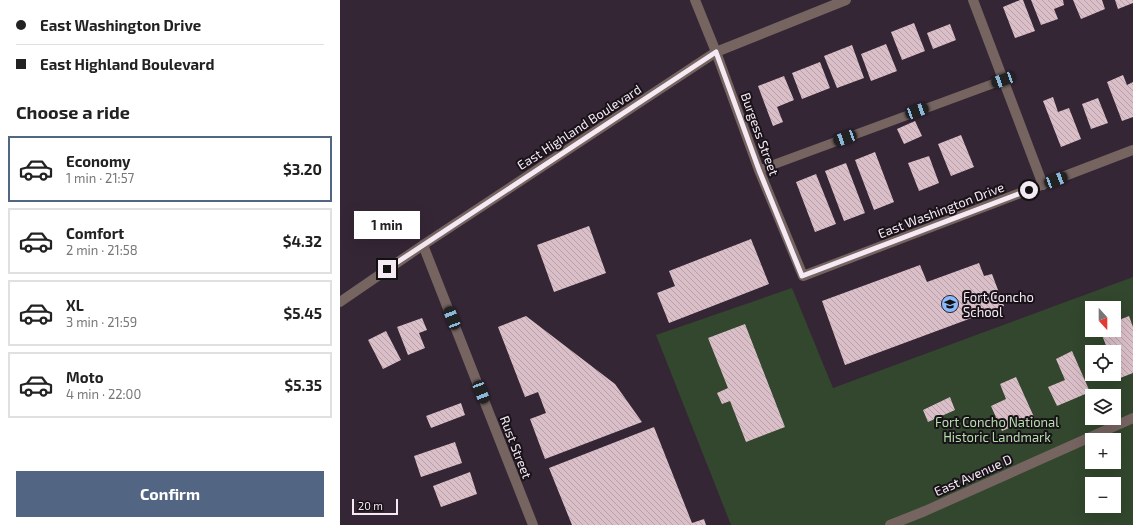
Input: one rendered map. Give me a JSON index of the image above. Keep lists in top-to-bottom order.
{
  "streets": {
    "street": [
      "East Highland Boulevard",
      "Burgess Street",
      "East Washington Drive",
      "Rust Street",
      "East Avenue D"
    ]
  },
  "crossings": [
    ["East Highland Boulevard", "Burgess Street"],
    ["East Highland Boulevard", "Rust Street"],
    ["Burgess Street", "East Washington Drive"]
  ],
  "parks": ["Fort Concho National Historic Landmark"],
  "places": {
    "school or university": ["Fort Concho School"]
  },
  "scale_bar": "20 m",
  "north": "bottom",
  "page": {
    "banner": ["East Washington Drive", "East Highland Boulevard"],
    "heading": "Choose a ride",
    "list": [
      {
        "name": "Economy",
        "note": "1 min · 21:57",
        "value": "$3.20"
      },
      {
        "name": "Comfort",
        "note": "2 min · 21:58",
        "value": "$4.32"
      },
      {
        "name": "XL",
        "note": "3 min · 21:59",
        "value": "$5.45"
      },
      {
        "name": "Moto",
        "note": "4 min · 22:00",
        "value": "$5.35"
      }
    ],
    "bubble": "1 min",
    "map_buttons": ["+", "−"],
    "buttons": "Confirm",
    "scale": "20 m"
  }
}
